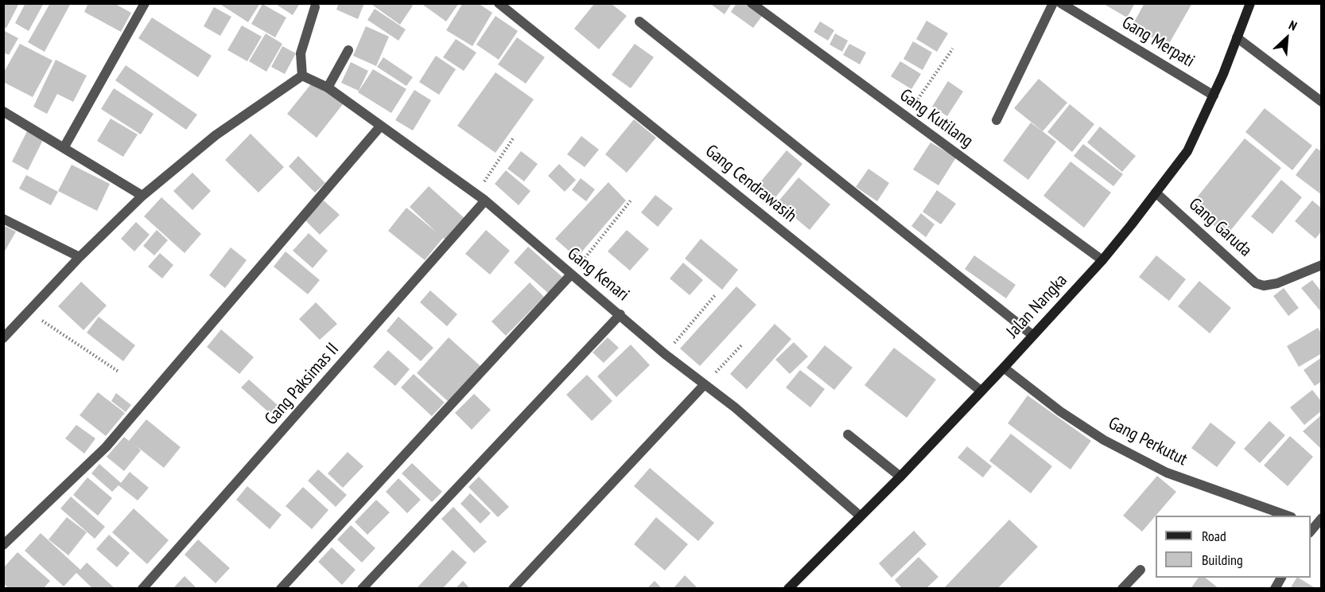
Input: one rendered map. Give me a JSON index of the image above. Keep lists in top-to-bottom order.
{
  "streets": {
    "main road": ["Jalan Nangka"],
    "street": [
      "Gang Merpati",
      "Gang Kutilang",
      "Gang Cendrawasih",
      "Gang Garuda",
      "Gang Kenari",
      "Gang Paksimas II",
      "Gang Perkutut"
    ]
  },
  "crossings": [
    ["Gang Merpati", "Jalan Nangka"],
    ["Gang Kutilang", "Jalan Nangka"],
    ["Gang Cendrawasih", "Jalan Nangka"],
    ["Gang Garuda", "Jalan Nangka"],
    ["Gang Kenari", "Jalan Nangka"],
    ["Gang Kenari", "Gang Paksimas II"],
    ["Jalan Nangka", "Gang Perkutut"]
  ],
  "legend": ["Road", "Building"],
  "north": "top right"
}
